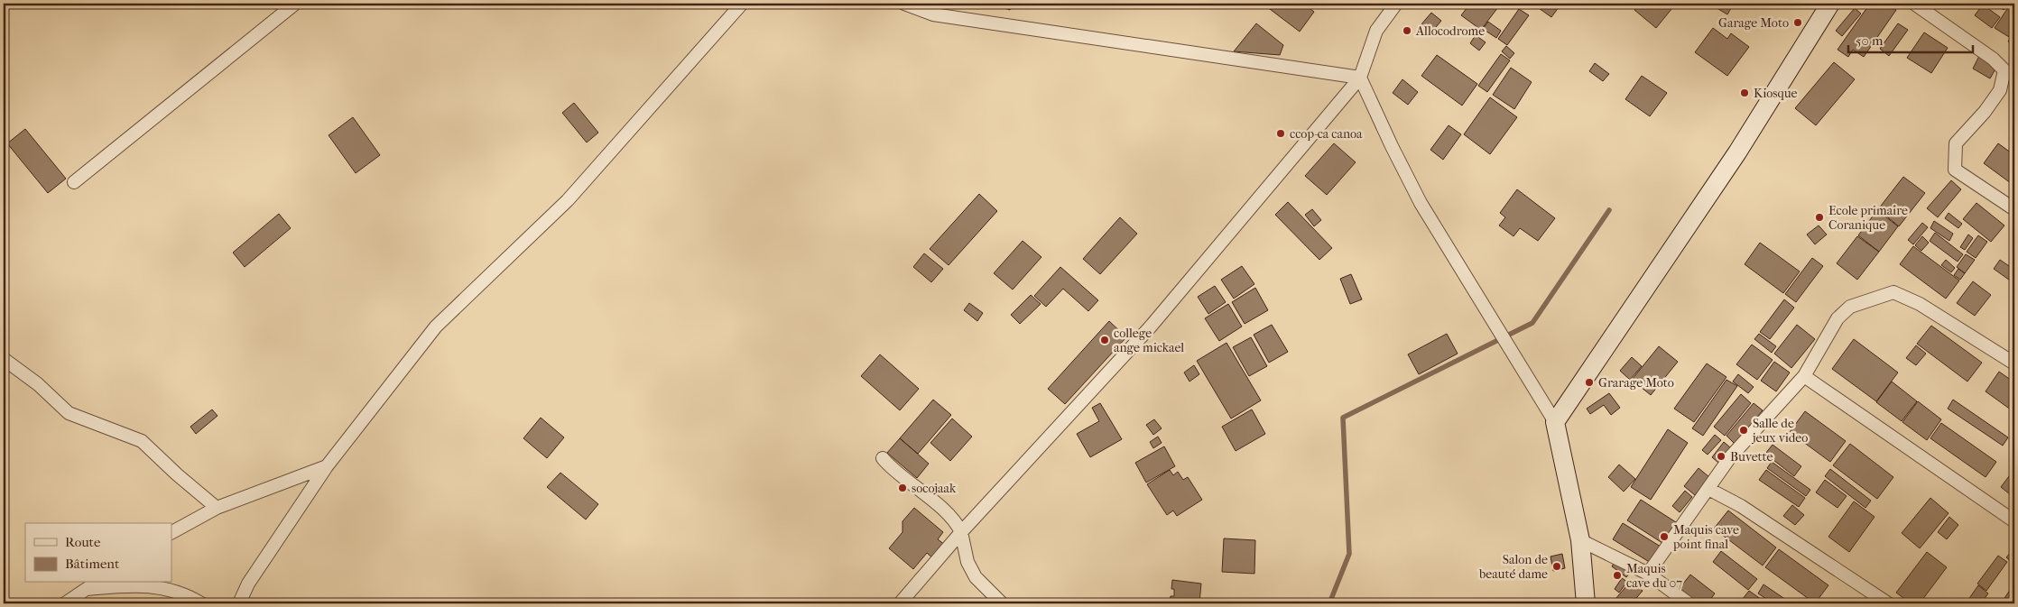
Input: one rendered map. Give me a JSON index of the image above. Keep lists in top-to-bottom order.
{
  "places": [
    "Garage Moto",
    "Allocodrome",
    "Kiosque",
    "ccop-ca canoa",
    "Ecole primaire Coranique",
    "college ange mickael",
    "Grarage Moto",
    "Salle de jeux video",
    "Buvette",
    "socojaak",
    "Maquis cave point final",
    "Salon de beauté dame",
    "Maquis cave du 07"
  ],
  "legend": ["Route", "Bâtiment"],
  "scale_bar": "50 m"
}
